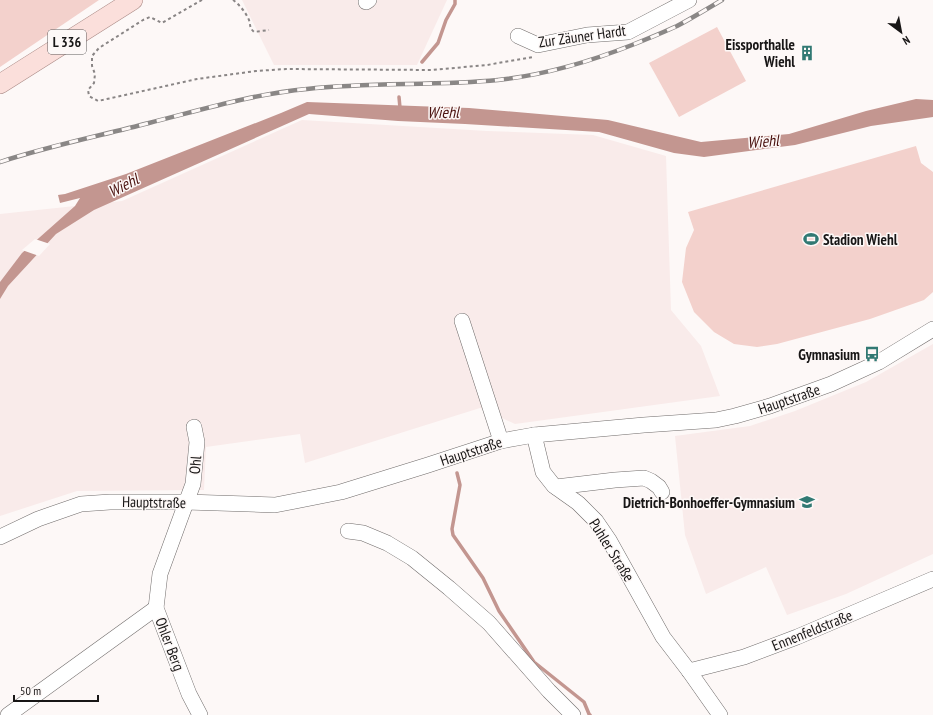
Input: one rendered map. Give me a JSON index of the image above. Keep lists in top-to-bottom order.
{
  "streets": {
    "main road": ["L 336"],
    "street": [
      "Zur Zäuner Hardt",
      "Hauptstraße",
      "Ohl",
      "Puhler Straße",
      "Ennenfeldstraße",
      "Ohler Berg"
    ]
  },
  "crossings": [
    ["Hauptstraße", "Ohl"],
    ["Hauptstraße", "Puhler Straße"],
    ["Hauptstraße", "Ohler Berg"],
    ["Ohl", "Ohler Berg"],
    ["Puhler Straße", "Ennenfeldstraße"]
  ],
  "water": ["Wiehl"],
  "places": {
    "building": ["Eissporthalle Wiehl"],
    "sports": ["Stadion Wiehl"],
    "bus stop": ["Gymnasium"],
    "school or university": ["Dietrich-Bonhoeffer-Gymnasium"]
  },
  "scale_bar": "50 m",
  "north": "bottom right"
}
